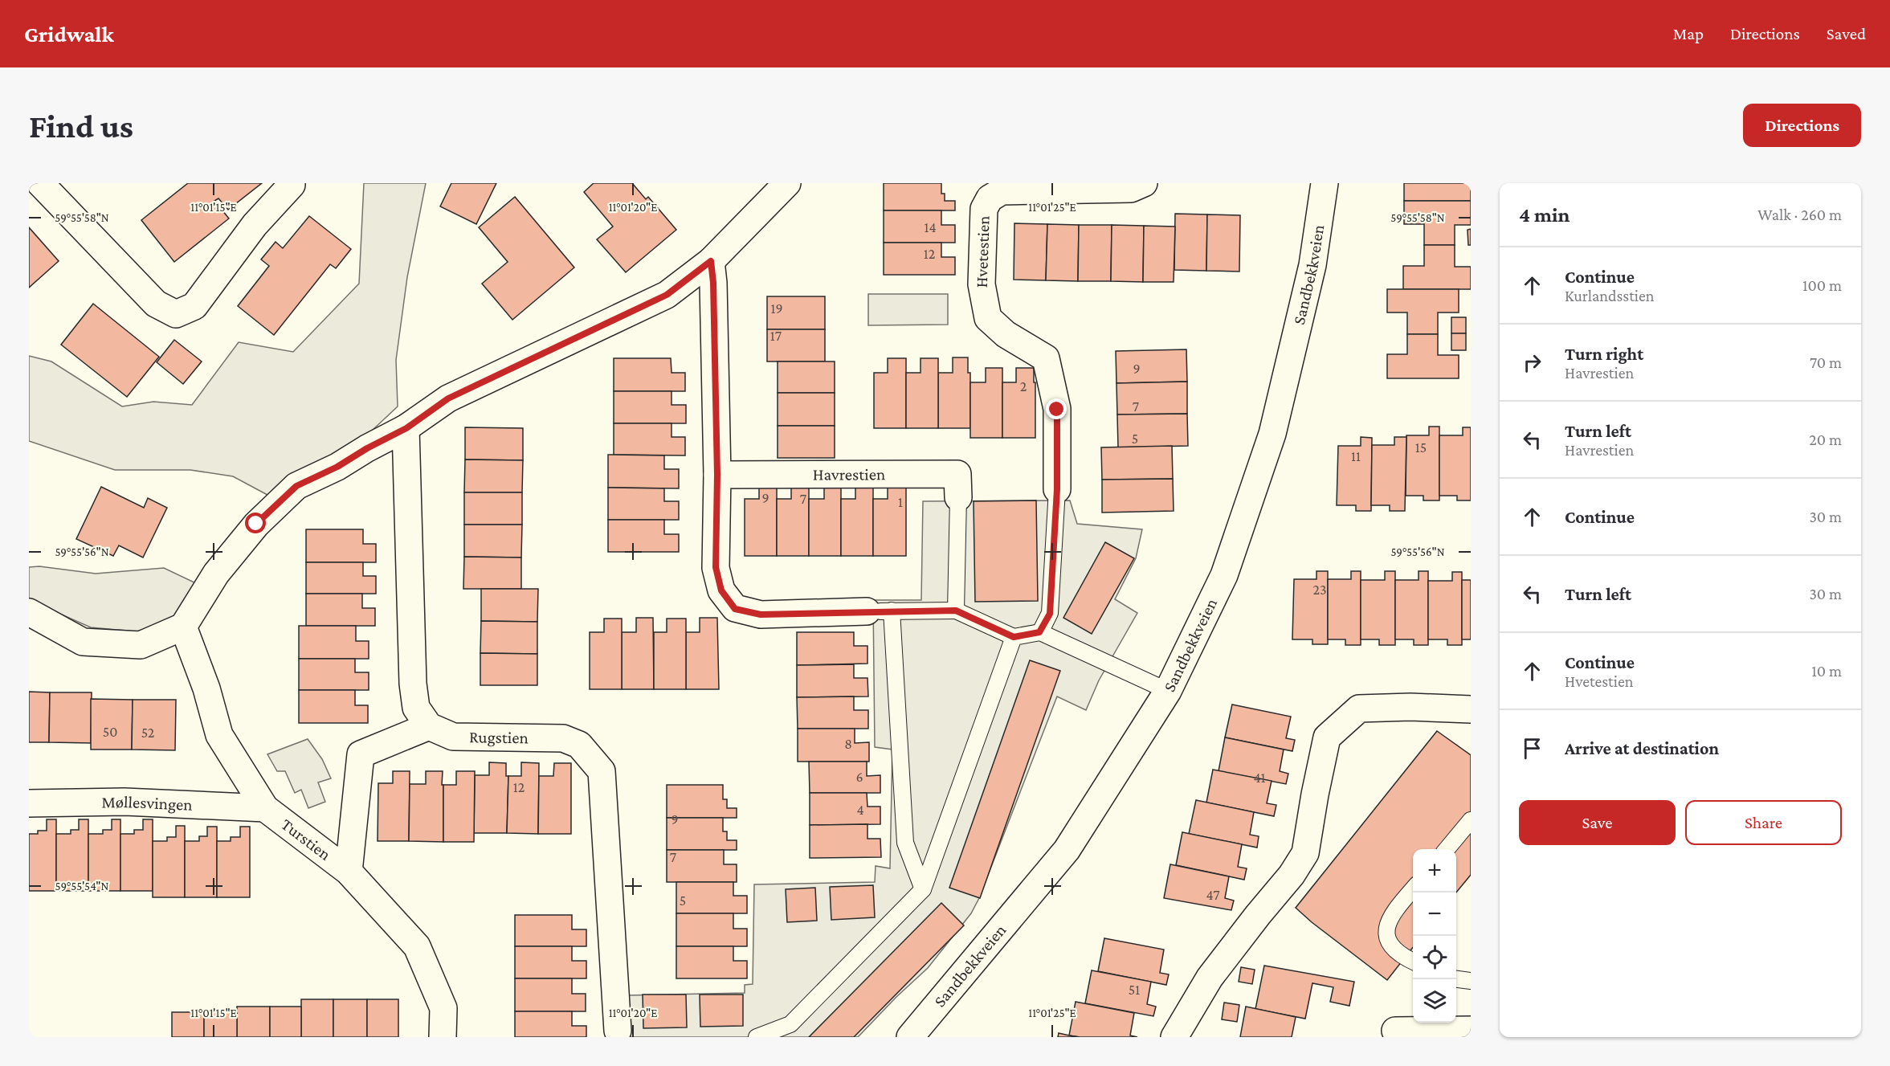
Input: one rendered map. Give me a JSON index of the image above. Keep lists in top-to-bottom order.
{
  "streets": {
    "street": [
      "Hvetestien",
      "Sandbekkveien",
      "Havrestien",
      "Rugstien",
      "Møllesvingen",
      "Turstien"
    ]
  },
  "crossings": [
    ["Møllesvingen", "Turstien"]
  ],
  "house_numbers": [
    "14",
    "12",
    "19",
    "17",
    "9",
    "2",
    "7",
    "5",
    "15",
    "11",
    "9",
    "7",
    "1",
    "23",
    "50",
    "52",
    "8",
    "6",
    "41",
    "12",
    "4",
    "9",
    "7",
    "47",
    "5",
    "51"
  ],
  "page": {
    "header": "Gridwalk",
    "nav": ["Map", "Directions", "Saved"],
    "buttons": [
      "Directions",
      ["Save", "Share"]
    ],
    "title": "Find us",
    "heading": ["4 min", "Walk · 260 m"],
    "list": [
      ["Continue", "Kurlandsstien", "100 m"],
      ["Turn right", "Havrestien", "70 m"],
      ["Turn left", "Havrestien", "20 m"],
      ["Continue", "30 m"],
      ["Turn left", "30 m"],
      ["Continue", "Hvetestien", "10 m"],
      "Arrive at destination"
    ],
    "map_buttons": ["+", "−"]
  },
  "coordinates": [
    "11°01'15\"E",
    "11°01'20\"E",
    "11°01'25\"E",
    "59°55'58\"N",
    "59°55'56\"N",
    "59°55'54\"N"
  ]
}
